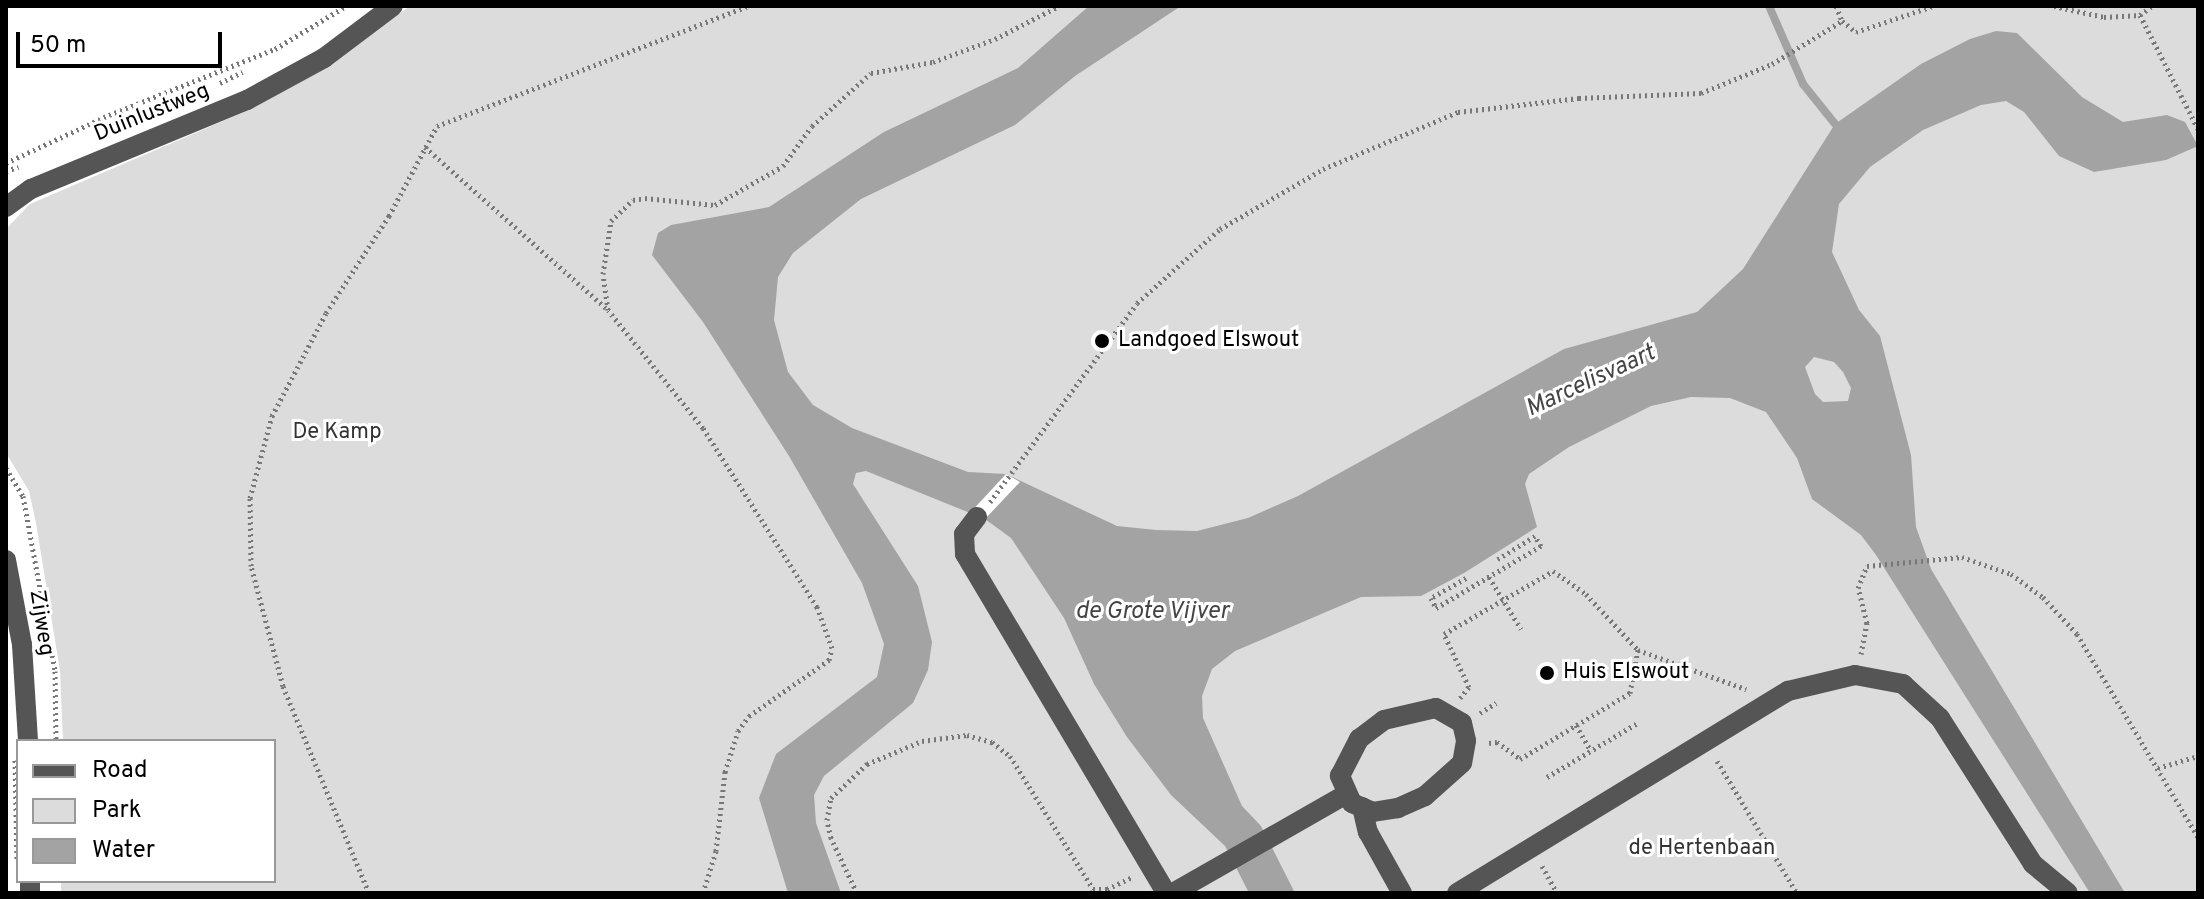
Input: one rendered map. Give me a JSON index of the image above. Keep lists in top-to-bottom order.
{
  "streets": {
    "street": ["Duinlustweg", "Zijweg"]
  },
  "water": ["Marcelisvaart", "de Grote Vijver"],
  "parks": ["De Kamp", "de Hertenbaan"],
  "places": ["Landgoed Elswout", "Huis Elswout"],
  "legend": ["Road", "Park", "Water"],
  "scale_bar": "50 m"
}
